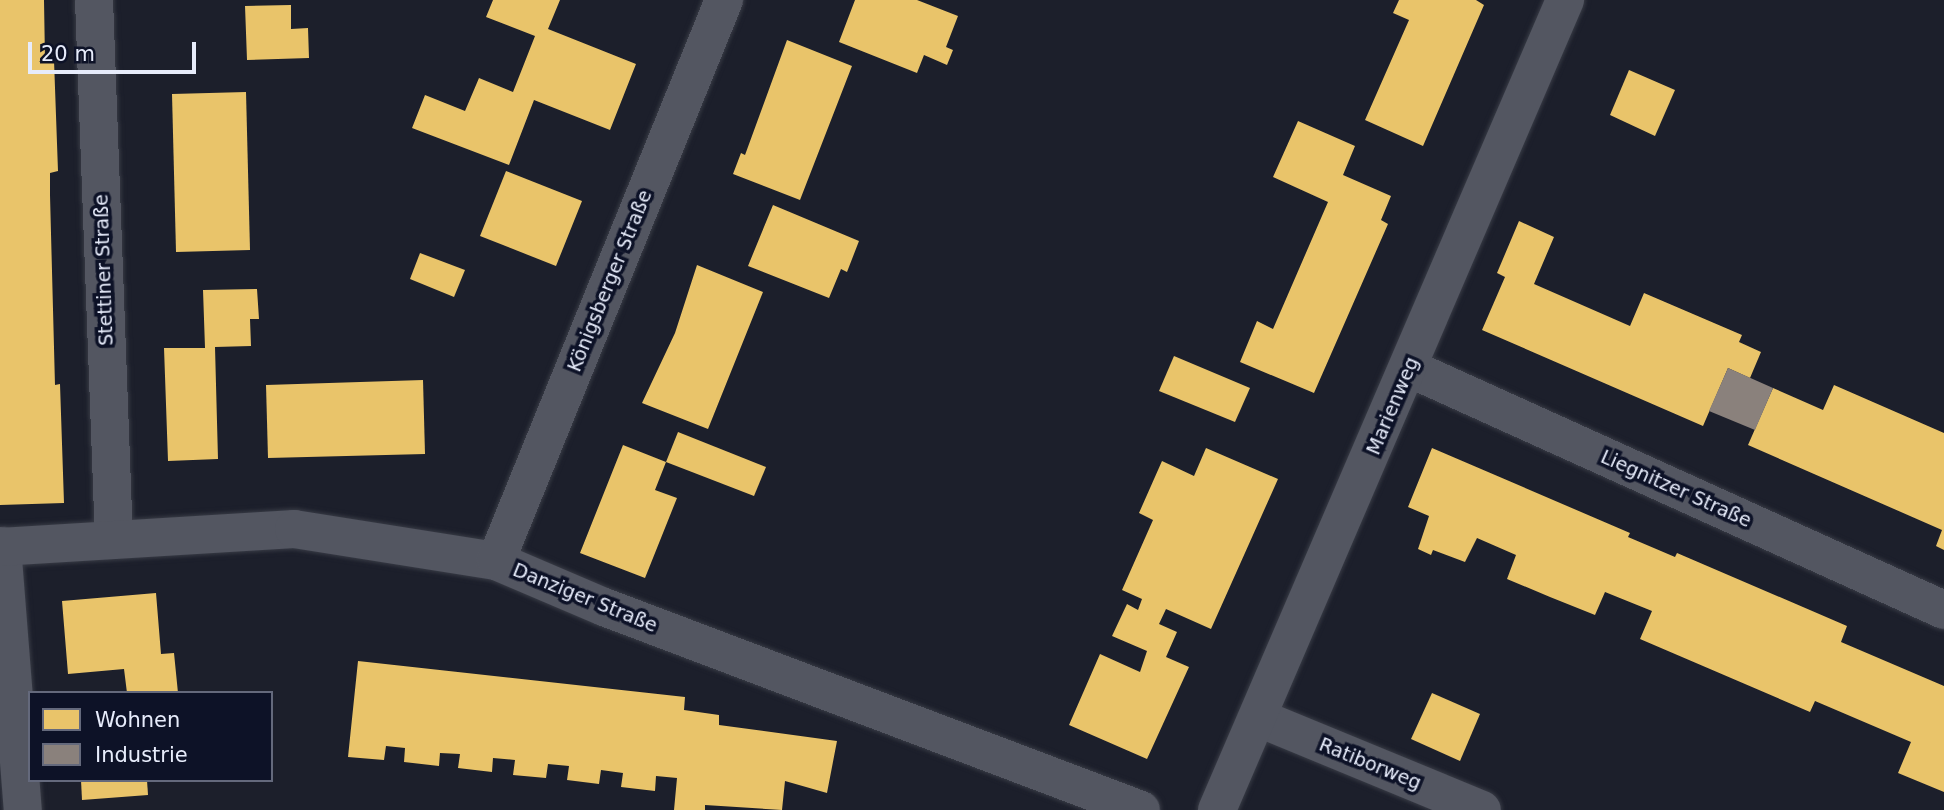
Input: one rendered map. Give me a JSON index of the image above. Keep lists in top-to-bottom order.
{
  "streets": {
    "street": [
      "Stettiner Straße",
      "Königsberger Straße",
      "Marienweg",
      "Liegnitzer Straße",
      "Danziger Straße",
      "Ratiborweg"
    ]
  },
  "crossings": [
    ["Stettiner Straße", "Danziger Straße"],
    ["Königsberger Straße", "Danziger Straße"],
    ["Marienweg", "Liegnitzer Straße"],
    ["Marienweg", "Ratiborweg"]
  ],
  "legend": ["Wohnen", "Industrie"],
  "scale_bar": "20 m"
}
